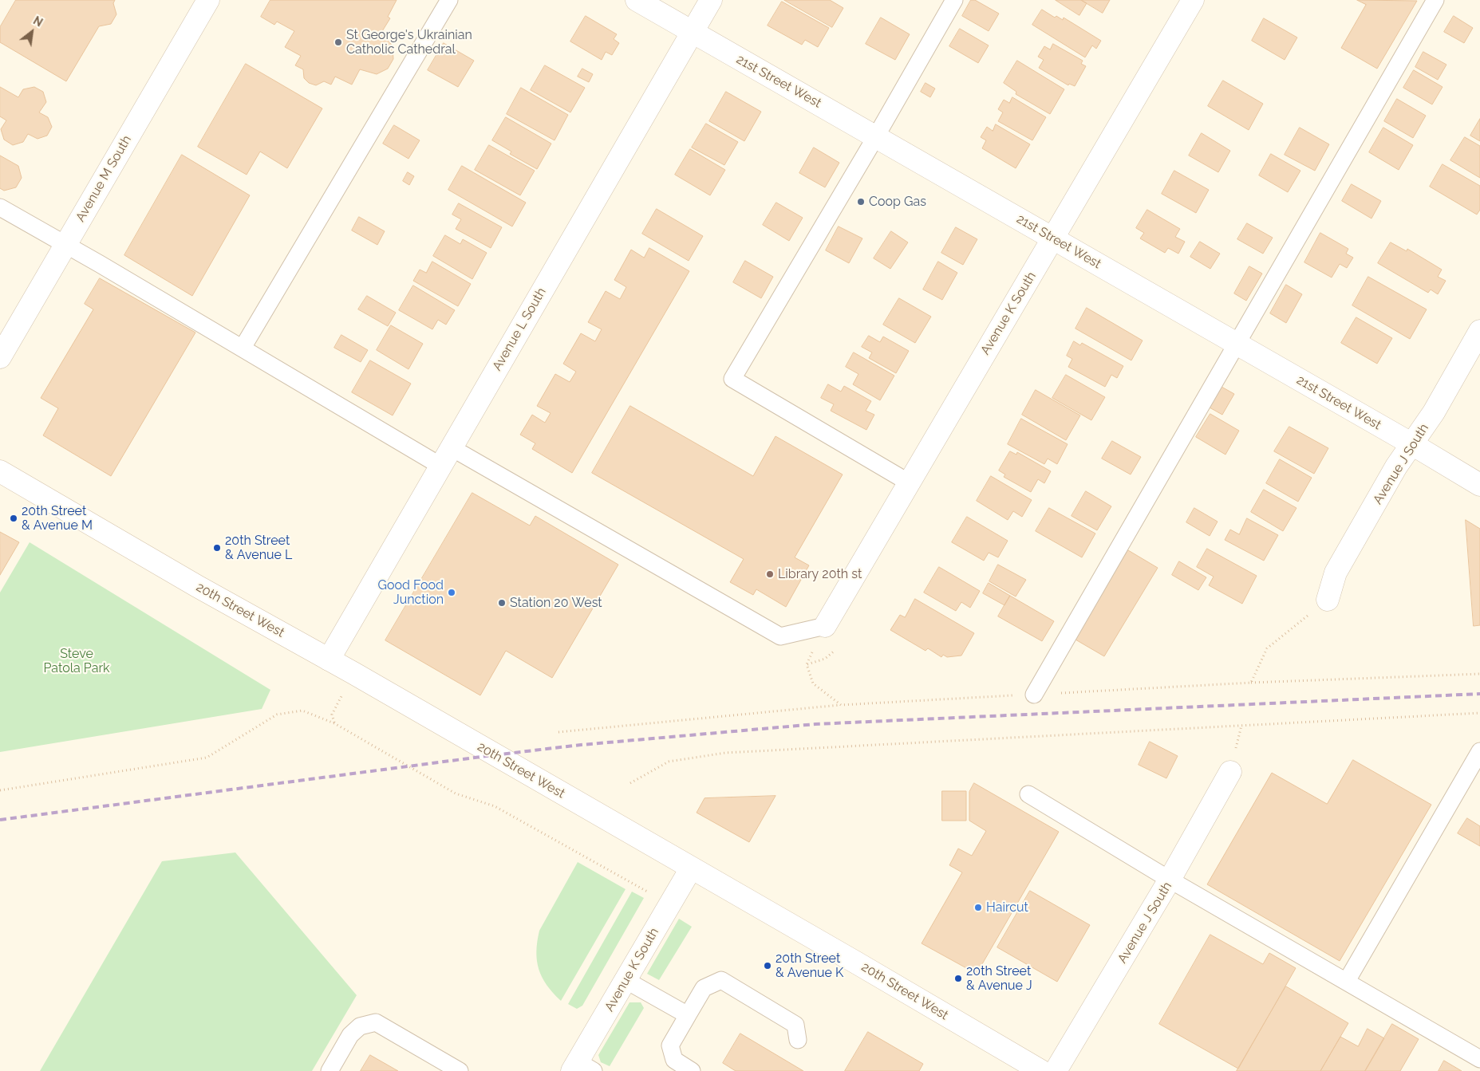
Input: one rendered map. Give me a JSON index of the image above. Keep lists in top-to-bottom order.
{
  "streets": {
    "street": [
      "21st Street West",
      "Avenue M South",
      "Avenue K South",
      "Avenue L South",
      "Avenue J South",
      "20th Street West"
    ]
  },
  "crossings": [
    ["21st Street West", "Avenue K South"],
    ["21st Street West", "Avenue L South"],
    ["21st Street West", "Avenue J South"],
    ["Avenue K South", "20th Street West"],
    ["Avenue L South", "20th Street West"]
  ],
  "parks": ["Steve Patola Park"],
  "places": [
    "St George's Ukrainian Catholic Cathedral",
    "Coop Gas",
    "20th Street & Avenue M",
    "20th Street & Avenue L",
    "Library 20th st",
    "Good Food Junction",
    "Station 20 West",
    "Haircut",
    "20th Street & Avenue K",
    "20th Street & Avenue J"
  ],
  "north": "top right"
}
